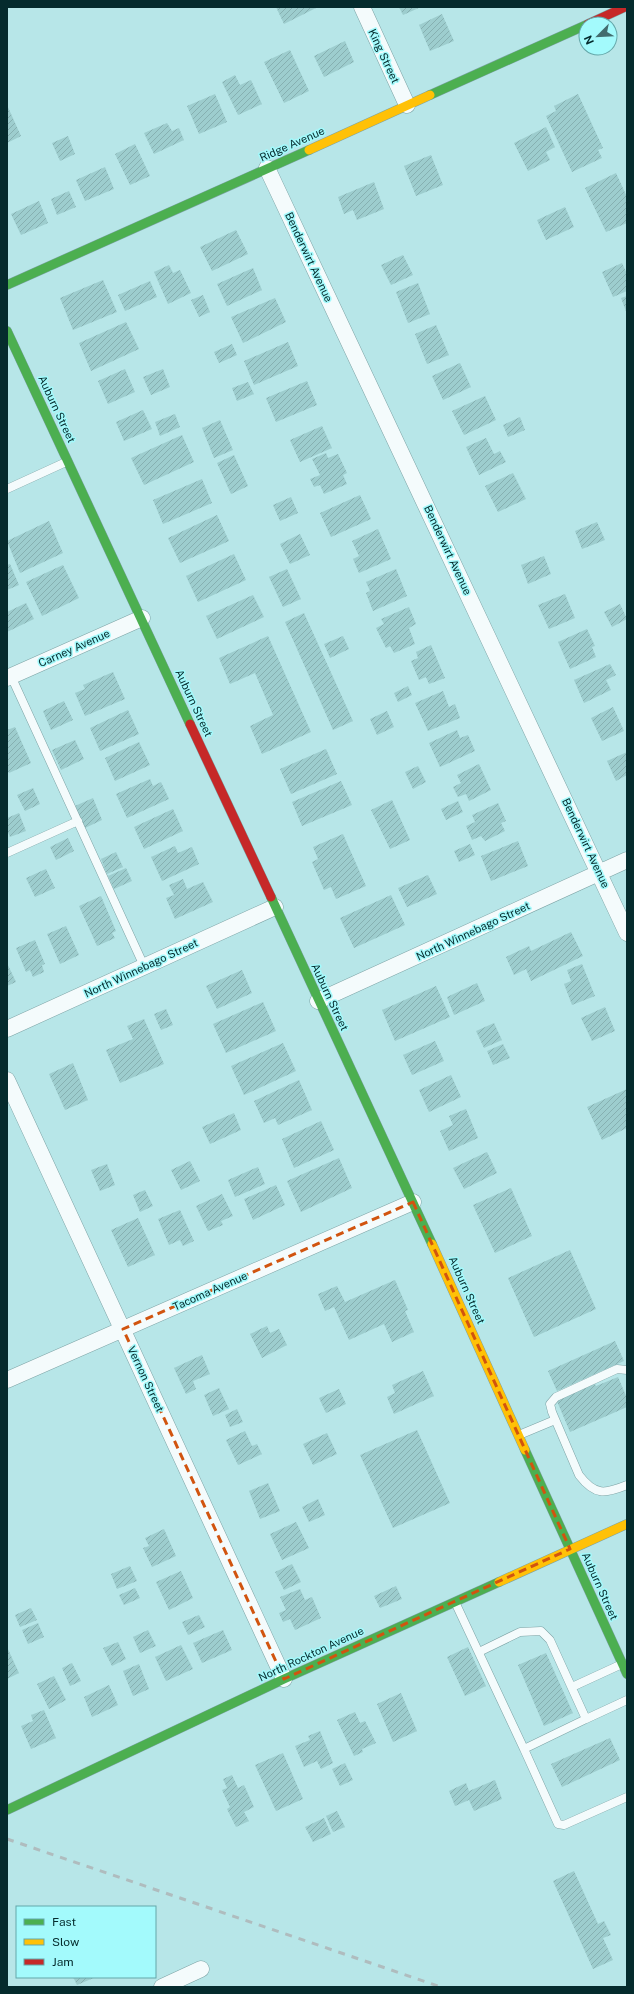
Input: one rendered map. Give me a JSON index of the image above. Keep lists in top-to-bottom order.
{
  "streets": {
    "main road": ["Ridge Avenue", "Auburn Street", "North Rockton Avenue"],
    "street": [
      "King Street",
      "Benderwirt Avenue",
      "Carney Avenue",
      "North Winnebago Street",
      "Tacoma Avenue",
      "Vernon Street"
    ]
  },
  "crossings": [
    ["King Street", "Ridge Avenue"],
    ["Ridge Avenue", "Benderwirt Avenue"],
    ["Benderwirt Avenue", "North Winnebago Street"],
    ["Auburn Street", "Carney Avenue"],
    ["Auburn Street", "North Winnebago Street"],
    ["Auburn Street", "Tacoma Avenue"],
    ["Auburn Street", "North Rockton Avenue"],
    ["Tacoma Avenue", "Vernon Street"],
    ["Vernon Street", "North Rockton Avenue"]
  ],
  "legend": ["Fast", "Slow", "Jam"],
  "north": "bottom left"
}
